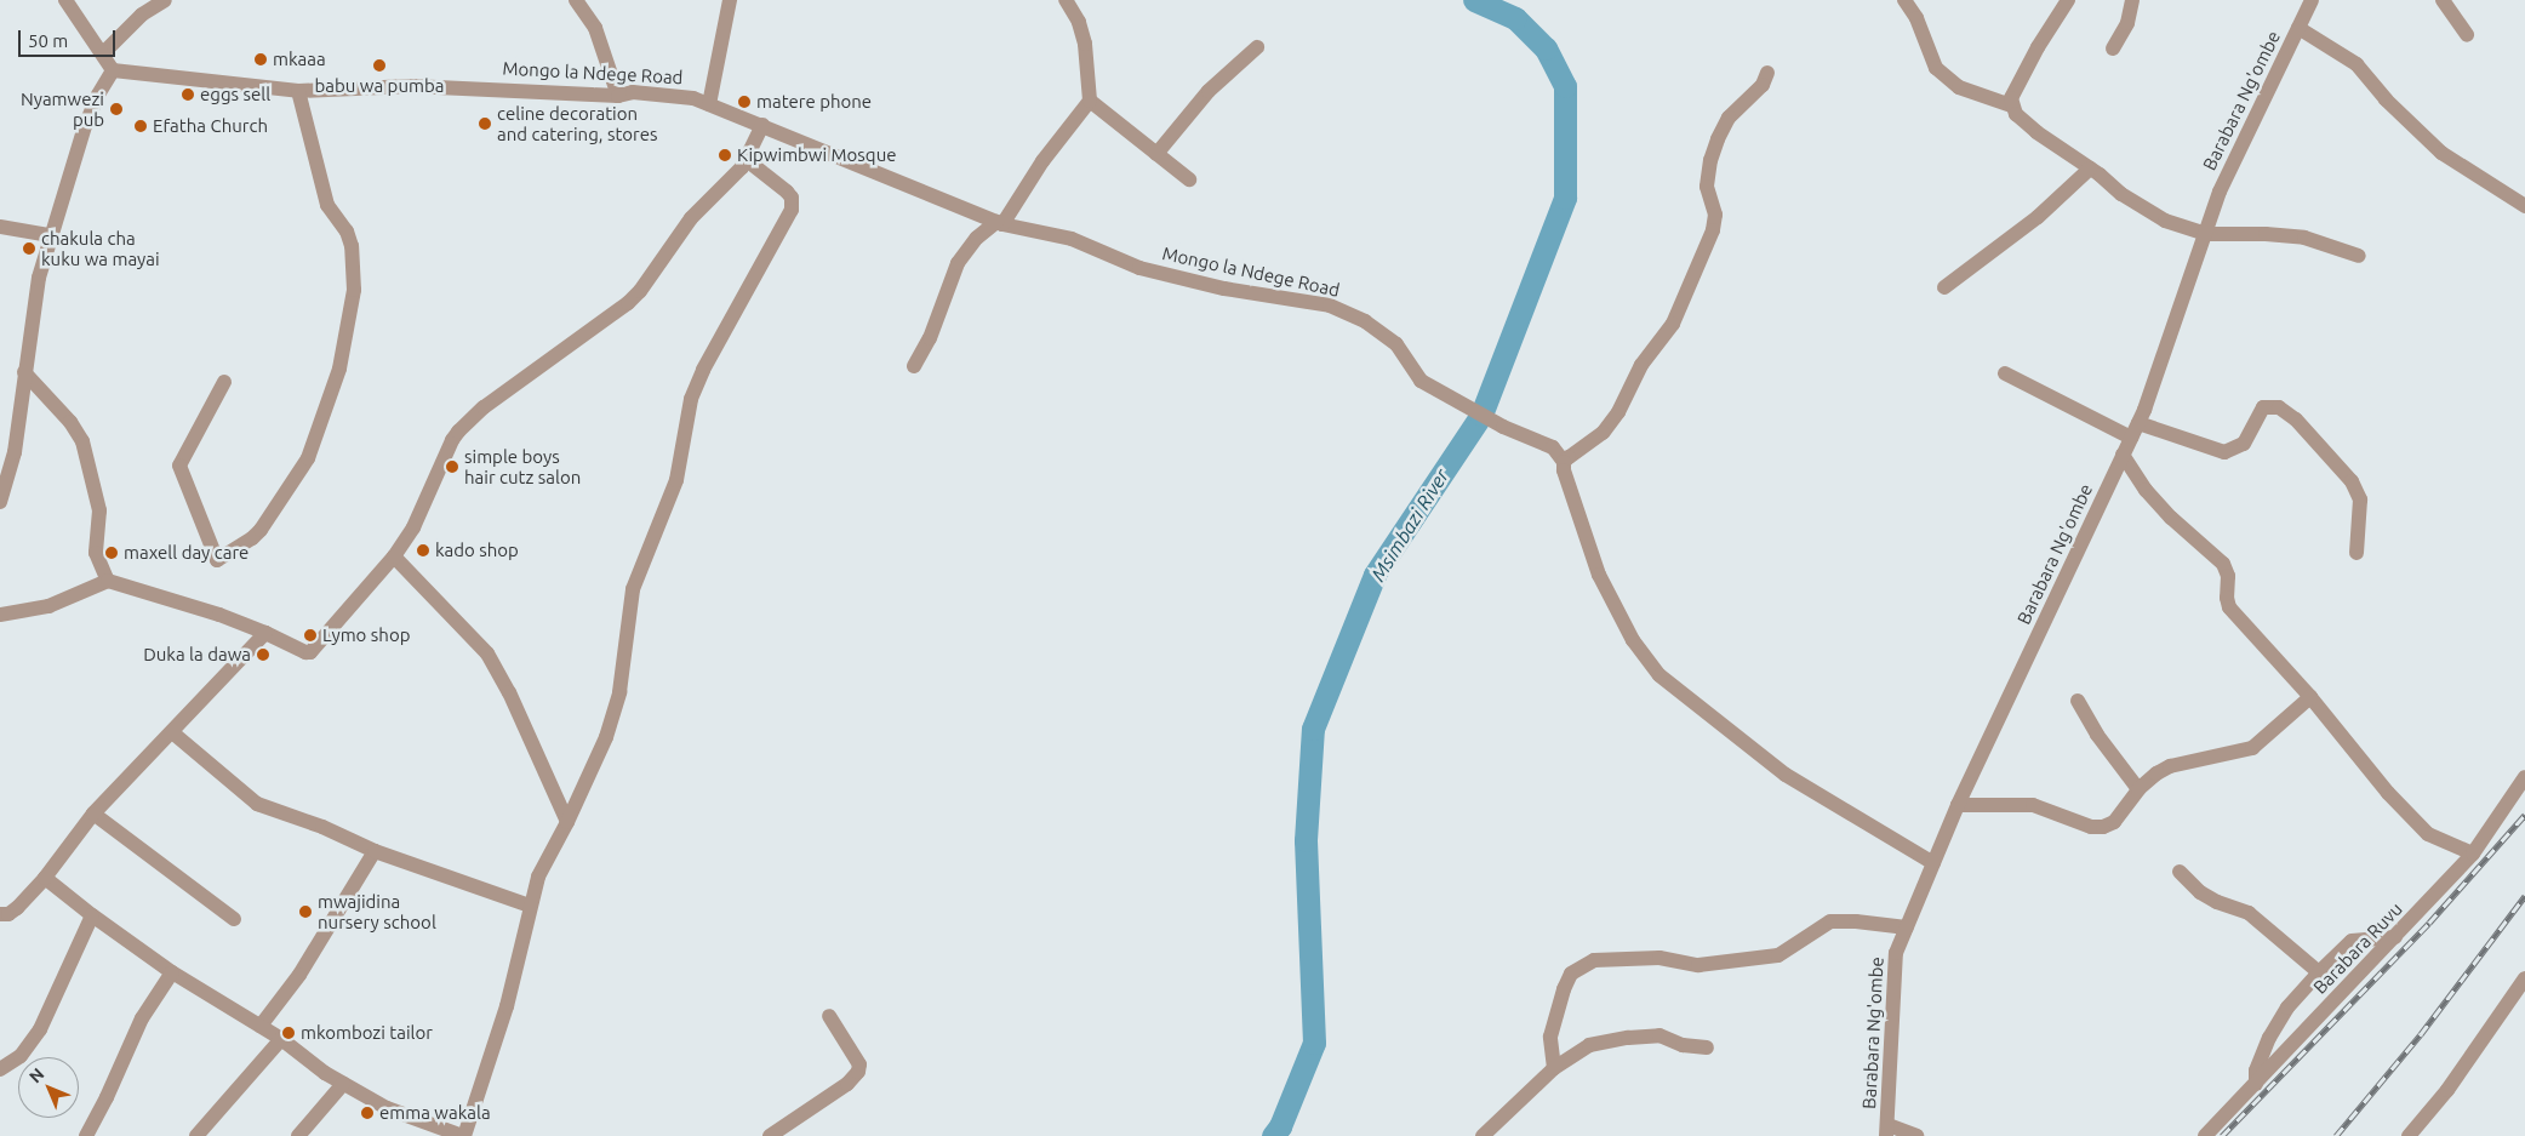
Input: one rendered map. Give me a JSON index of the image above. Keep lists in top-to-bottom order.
{
  "streets": {
    "street": ["Mongo la Ndege Road", "Barabara Ng'ombe", "Barabara Ruvu"]
  },
  "water": ["Msimbazi River"],
  "places": [
    "mkaaa",
    "babu wa pumba",
    "eggs sell",
    "matere phone",
    "Nyamwezi pub",
    "celine decoration and catering, stores",
    "Efatha Church",
    "Kipwimbwi Mosque",
    "chakula cha kuku wa mayai",
    "simple boys hair cutz salon",
    "kado shop",
    "maxell day care",
    "Lymo shop",
    "Duka la dawa",
    "mwajidina nursery school",
    "mkombozi tailor",
    "emma wakala"
  ],
  "scale_bar": "50 m",
  "north": "top left"
}
